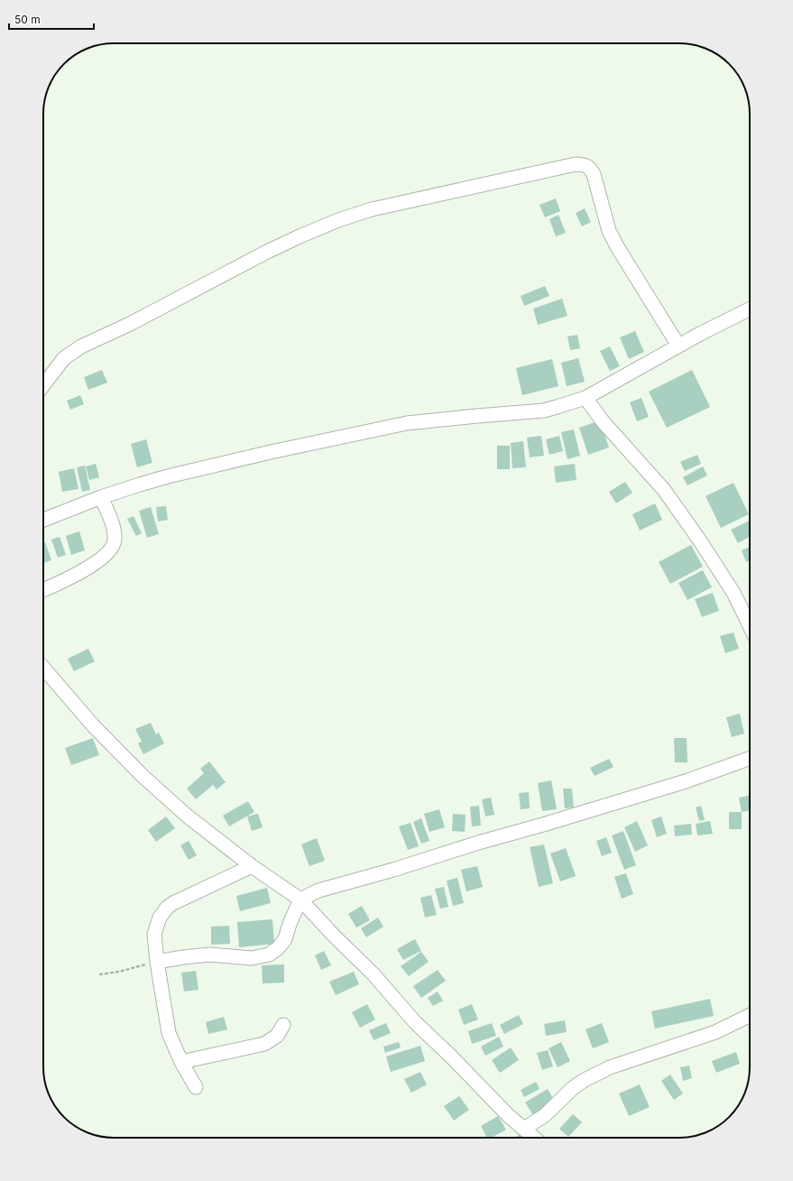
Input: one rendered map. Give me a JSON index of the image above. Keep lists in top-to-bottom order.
{
  "scale_bar": "50 m"
}
